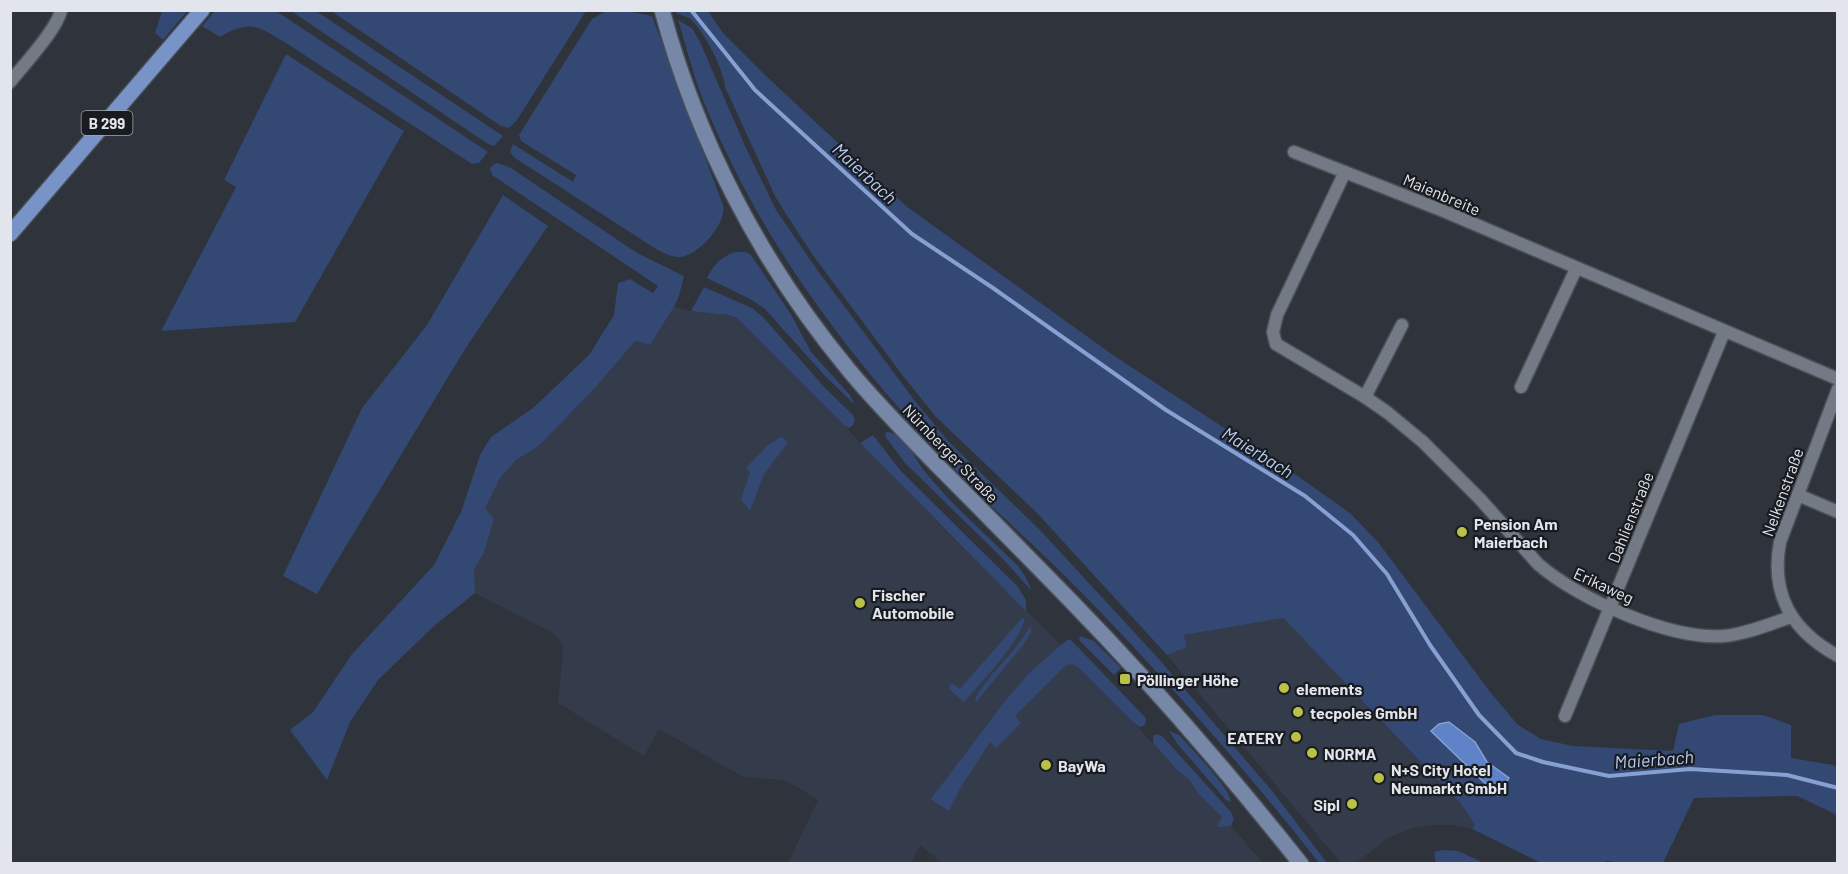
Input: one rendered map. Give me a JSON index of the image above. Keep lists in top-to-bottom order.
{
  "streets": {
    "main road": ["B 299", "Nürnberger Straße"],
    "street": [
      "Maienbreite",
      "Nelkenstraße",
      "Dahlienstraße",
      "Erikaweg"
    ]
  },
  "crossings": [
    ["Maienbreite", "Dahlienstraße"],
    ["Maienbreite", "Erikaweg"],
    ["Nelkenstraße", "Erikaweg"],
    ["Dahlienstraße", "Erikaweg"]
  ],
  "water": ["Maierbach"],
  "places": {
    "other": [
      "Pension Am Maierbach",
      "Fischer Automobile",
      "elements",
      "tecpoles GmbH",
      "EATERY",
      "NORMA",
      "BayWa",
      "N+S City Hotel Neumarkt GmbH",
      "Sipl"
    ],
    "transit": ["Pöllinger Höhe"]
  }
}
